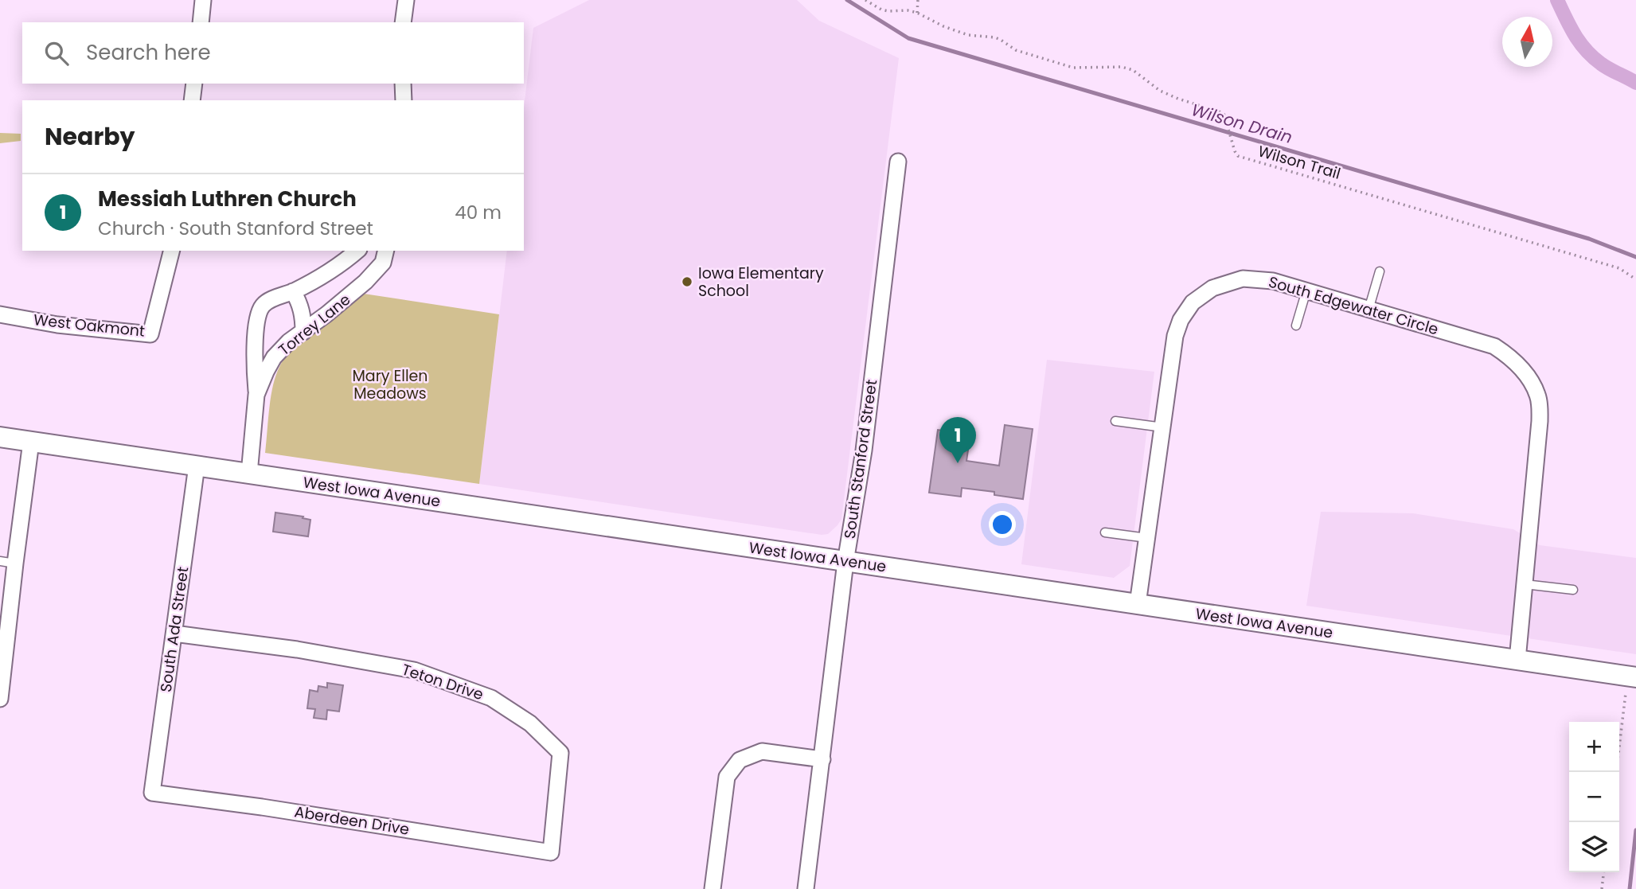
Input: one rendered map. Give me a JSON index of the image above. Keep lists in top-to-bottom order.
{
  "streets": {
    "street": [
      "South Edgewater Circle",
      "Torrey Lane",
      "West Oakmont",
      "South Stanford Street",
      "West Iowa Avenue",
      "South Ada Street",
      "Teton Drive",
      "Aberdeen Drive"
    ],
    "path": ["Wilson Trail"]
  },
  "crossings": [
    ["South Edgewater Circle", "West Iowa Avenue"],
    ["Torrey Lane", "West Iowa Avenue"],
    ["South Stanford Street", "West Iowa Avenue"],
    ["West Iowa Avenue", "South Ada Street"],
    ["South Ada Street", "Teton Drive"],
    ["South Ada Street", "Aberdeen Drive"],
    ["Teton Drive", "Aberdeen Drive"]
  ],
  "water": ["Wilson Drain"],
  "parks": ["Mary Ellen Meadows"],
  "places": ["Iowa Elementary School"],
  "north": "top",
  "page": {
    "search": "Search here",
    "heading": "Nearby",
    "list": [
      {
        "mark": "1",
        "name": "Messiah Luthren Church",
        "note": "Church · South Stanford Street",
        "value": "40 m"
      }
    ],
    "pins": "1",
    "map_buttons": ["+", "−"]
  }
}
